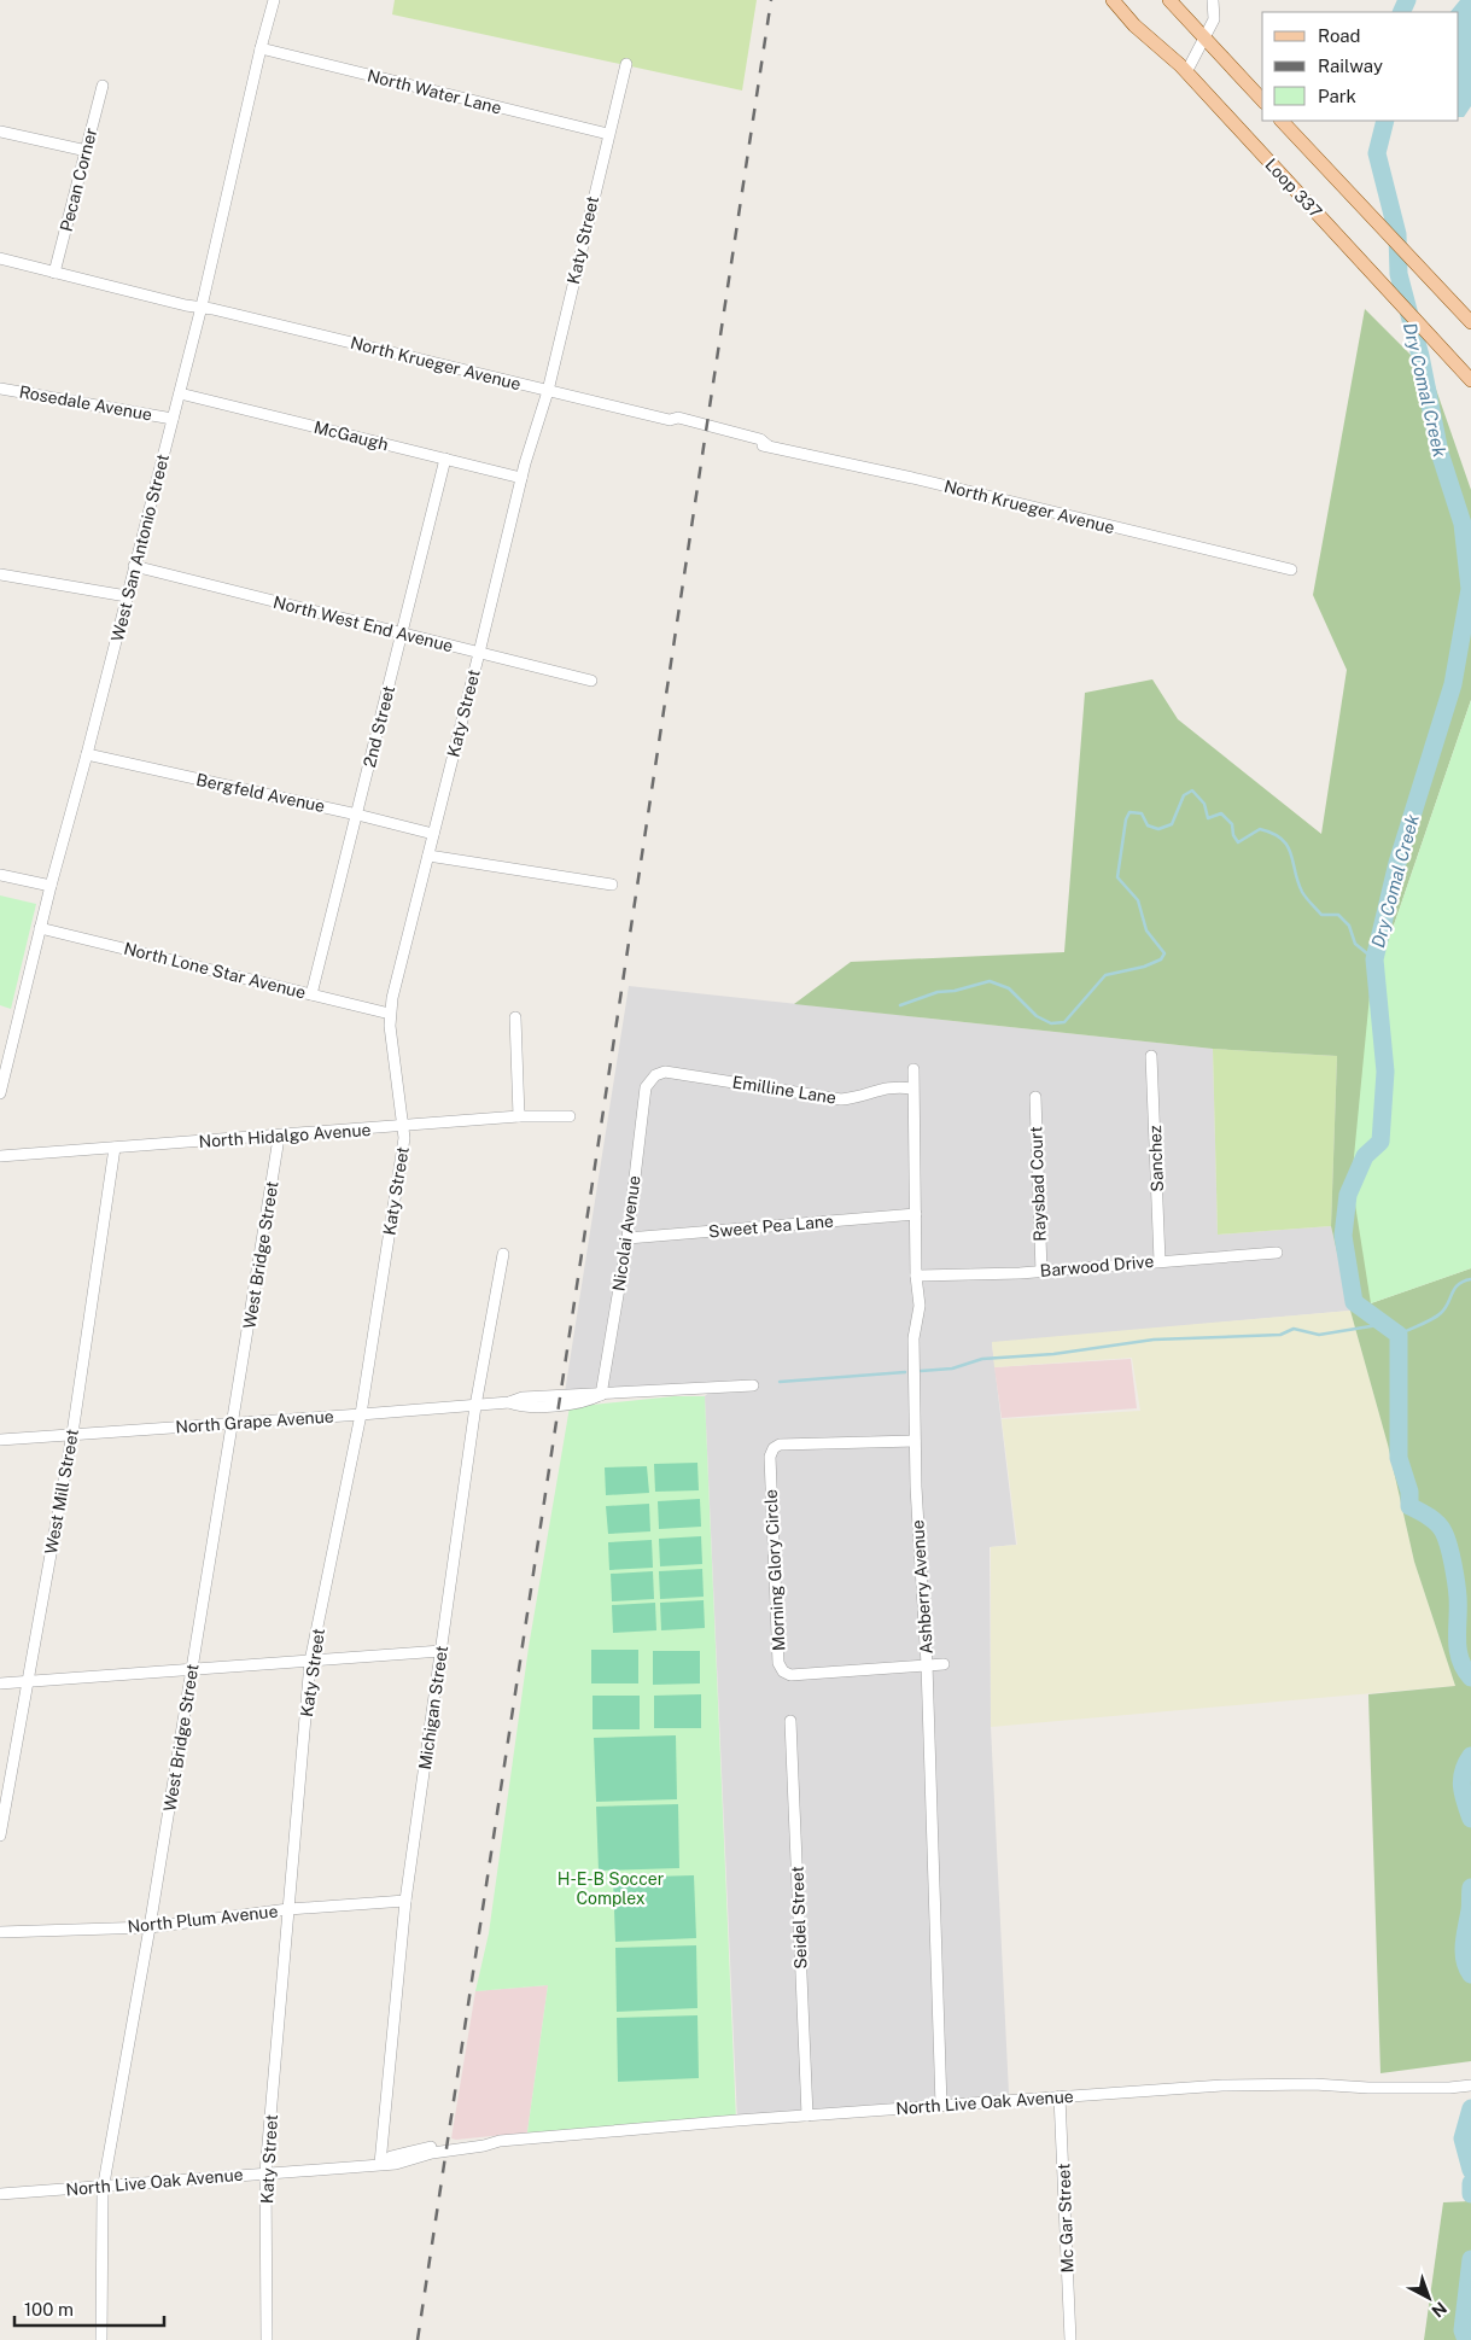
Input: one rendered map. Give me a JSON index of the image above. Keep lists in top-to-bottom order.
{
  "streets": {
    "main road": ["Loop 337"],
    "street": [
      "North Water Lane",
      "Pecan Corner",
      "Katy Street",
      "North Krueger Avenue",
      "Rosedale Avenue",
      "McGaugh",
      "West San Antonio Street",
      "North West End Avenue",
      "2nd Street",
      "Bergfeld Avenue",
      "North Lone Star Avenue",
      "Emilline Lane",
      "North Hidalgo Avenue",
      "Sanchez",
      "Raysbad Court",
      "Sweet Pea Lane",
      "Nicolai Avenue",
      "West Bridge Street",
      "Barwood Drive",
      "North Grape Avenue",
      "West Mill Street",
      "Morning Glory Circle",
      "Ashberry Avenue",
      "Michigan Street",
      "Seidel Street",
      "North Plum Avenue",
      "North Live Oak Avenue",
      "Mc Gar Street"
    ]
  },
  "crossings": [
    ["North Water Lane", "Katy Street"],
    ["North Water Lane", "West San Antonio Street"],
    ["Pecan Corner", "North Krueger Avenue"],
    ["Katy Street", "North Krueger Avenue"],
    ["Katy Street", "McGaugh"],
    ["Katy Street", "North West End Avenue"],
    ["Katy Street", "Bergfeld Avenue"],
    ["Katy Street", "North Lone Star Avenue"],
    ["Katy Street", "North Hidalgo Avenue"],
    ["Katy Street", "North Grape Avenue"],
    ["Katy Street", "North Plum Avenue"],
    ["Katy Street", "North Live Oak Avenue"],
    ["North Krueger Avenue", "West San Antonio Street"],
    ["Rosedale Avenue", "West San Antonio Street"],
    ["McGaugh", "West San Antonio Street"],
    ["McGaugh", "2nd Street"],
    ["West San Antonio Street", "North West End Avenue"],
    ["West San Antonio Street", "Bergfeld Avenue"],
    ["West San Antonio Street", "North Lone Star Avenue"],
    ["North West End Avenue", "2nd Street"],
    ["2nd Street", "Bergfeld Avenue"],
    ["2nd Street", "North Lone Star Avenue"],
    ["Emilline Lane", "Nicolai Avenue"],
    ["Emilline Lane", "Ashberry Avenue"],
    ["North Hidalgo Avenue", "West Bridge Street"],
    ["North Hidalgo Avenue", "West Mill Street"],
    ["Sanchez", "Barwood Drive"],
    ["Raysbad Court", "Barwood Drive"],
    ["Sweet Pea Lane", "Nicolai Avenue"],
    ["Sweet Pea Lane", "Ashberry Avenue"],
    ["Nicolai Avenue", "North Grape Avenue"],
    ["West Bridge Street", "North Grape Avenue"],
    ["West Bridge Street", "North Plum Avenue"],
    ["West Bridge Street", "North Live Oak Avenue"],
    ["Barwood Drive", "Ashberry Avenue"],
    ["North Grape Avenue", "West Mill Street"],
    ["North Grape Avenue", "Michigan Street"],
    ["Morning Glory Circle", "Ashberry Avenue"],
    ["Ashberry Avenue", "North Live Oak Avenue"],
    ["Michigan Street", "North Plum Avenue"],
    ["Michigan Street", "North Live Oak Avenue"],
    ["Seidel Street", "North Live Oak Avenue"],
    ["North Live Oak Avenue", "Mc Gar Street"]
  ],
  "water": ["Dry Comal Creek"],
  "parks": ["H-E-B Soccer Complex"],
  "legend": ["Road", "Railway", "Park"],
  "scale_bar": "100 m",
  "north": "bottom right"
}
